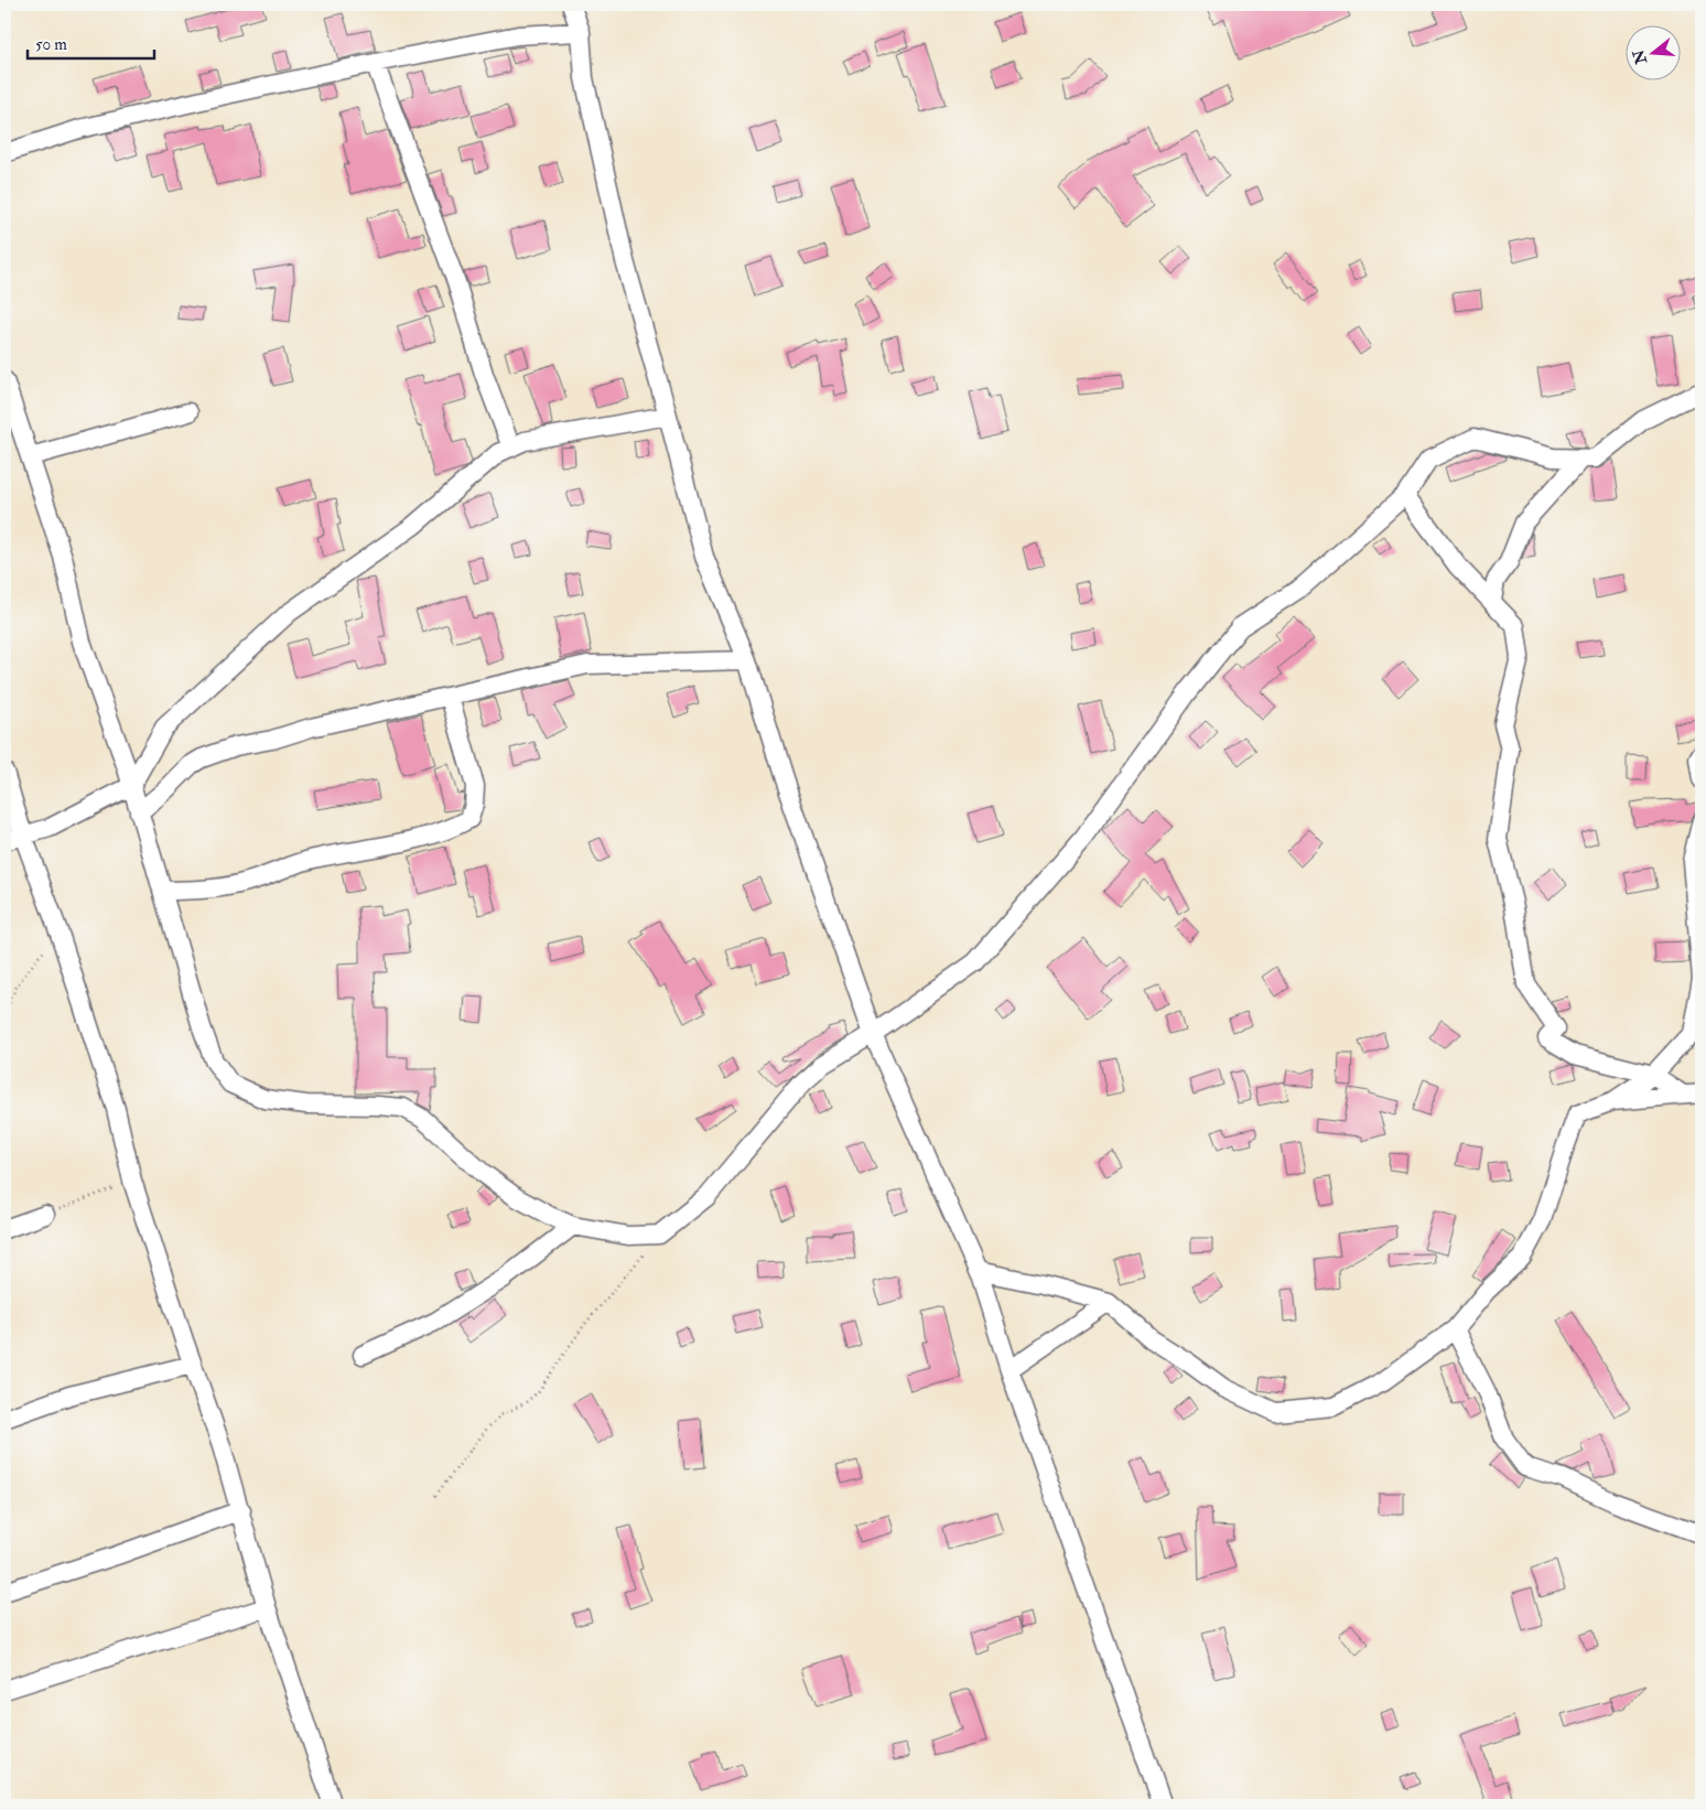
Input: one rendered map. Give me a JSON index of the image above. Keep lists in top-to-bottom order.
{
  "scale_bar": "50 m",
  "north": "left"
}
